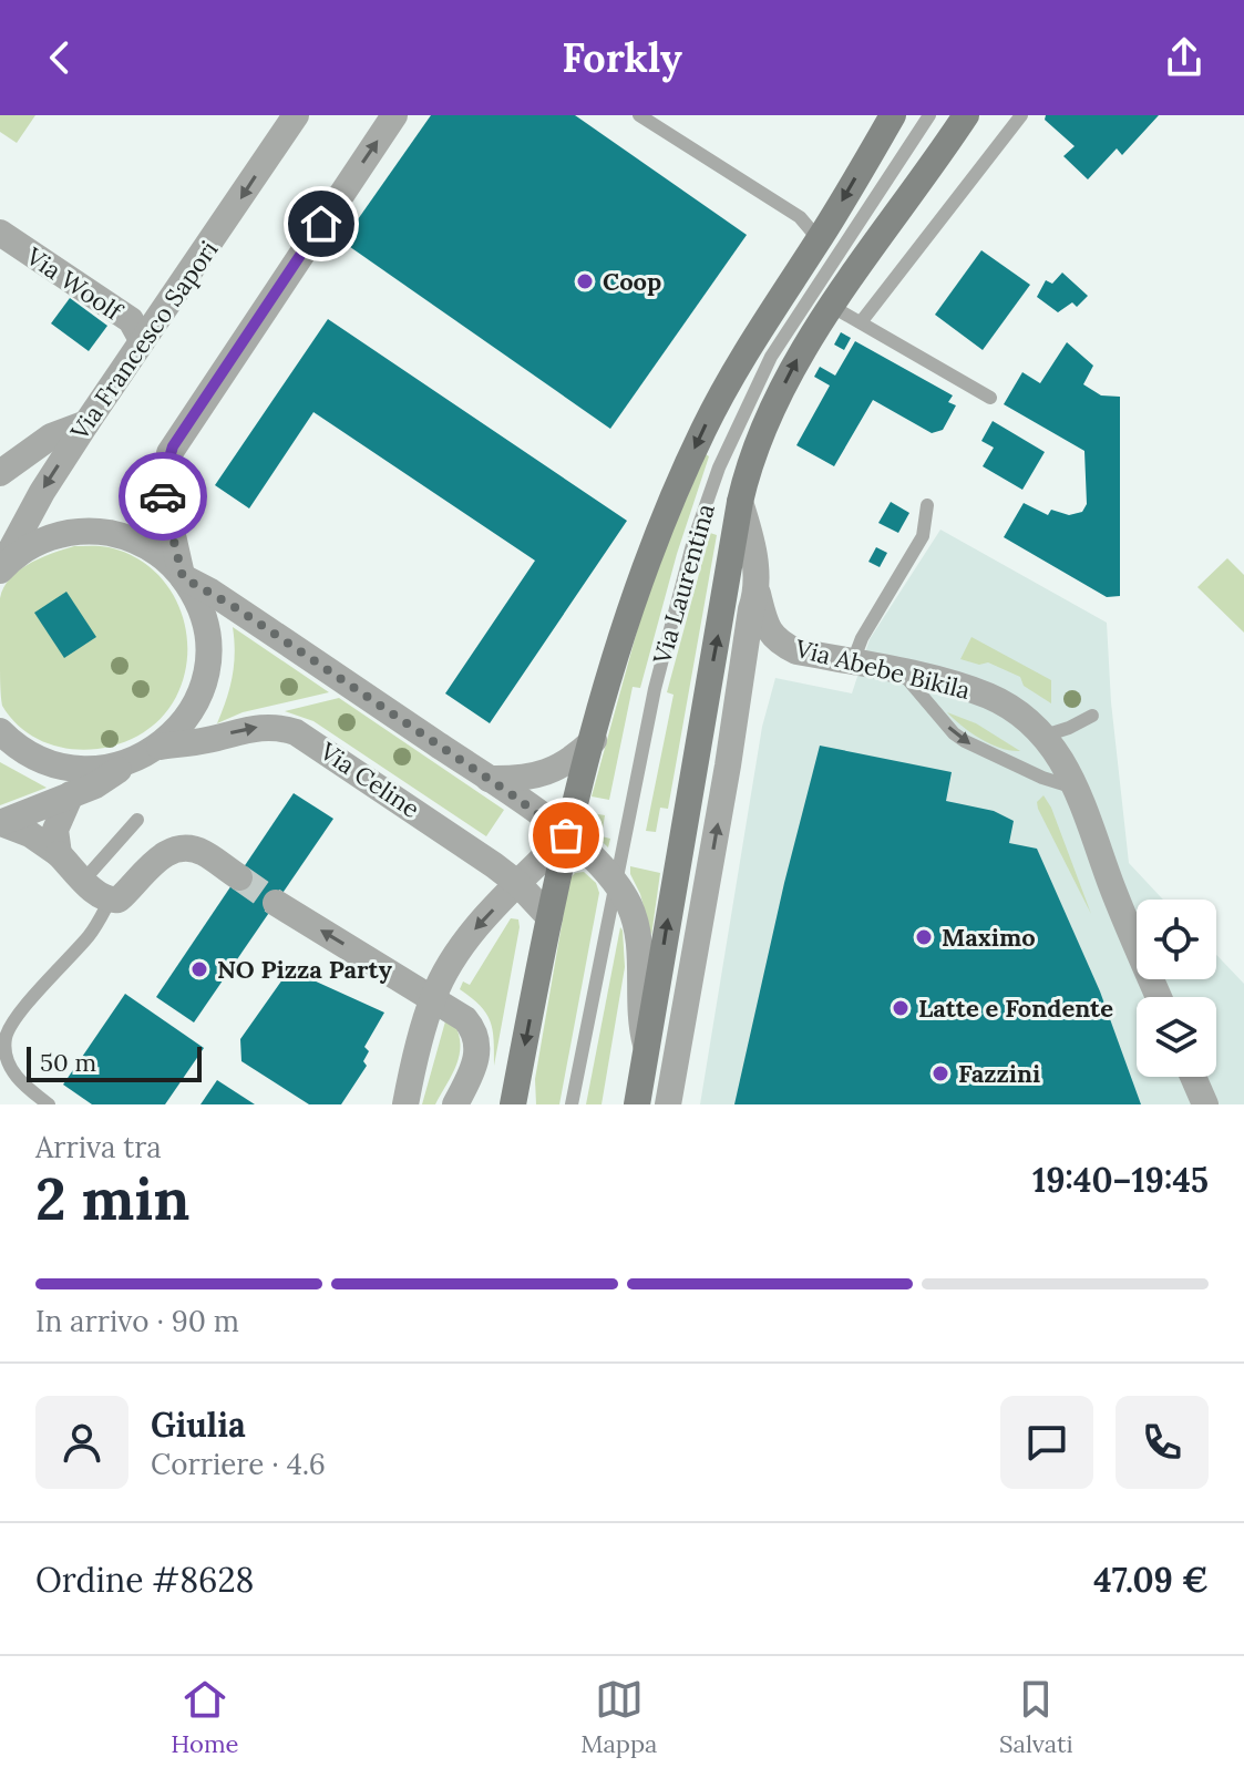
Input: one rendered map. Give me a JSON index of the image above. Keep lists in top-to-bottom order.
{
  "streets": {
    "main road": ["Via Laurentina"],
    "street": [
      "Via Woolf",
      "Via Francesco Sapori",
      "Via Abebe Bikila",
      "Via Celine"
    ]
  },
  "crossings": [
    ["Via Woolf", "Via Francesco Sapori"],
    ["Via Laurentina", "Via Abebe Bikila"],
    ["Via Laurentina", "Via Celine"]
  ],
  "places": [
    "Coop",
    "Maximo",
    "NO Pizza Party",
    "Latte e Fondente",
    "Fazzini"
  ],
  "scale_bar": "50 m",
  "page": {
    "header": "Forkly",
    "scale": "50 m",
    "heading": ["2 min", "Arriva tra", "19:40–19:45"],
    "panel": [
      "Giulia",
      "Corriere · 4.6",
      "Ordine #8628",
      "47.09 €"
    ],
    "bar": "In arrivo · 90 m",
    "tabs": ["Home", "Mappa", "Salvati"]
  }
}
